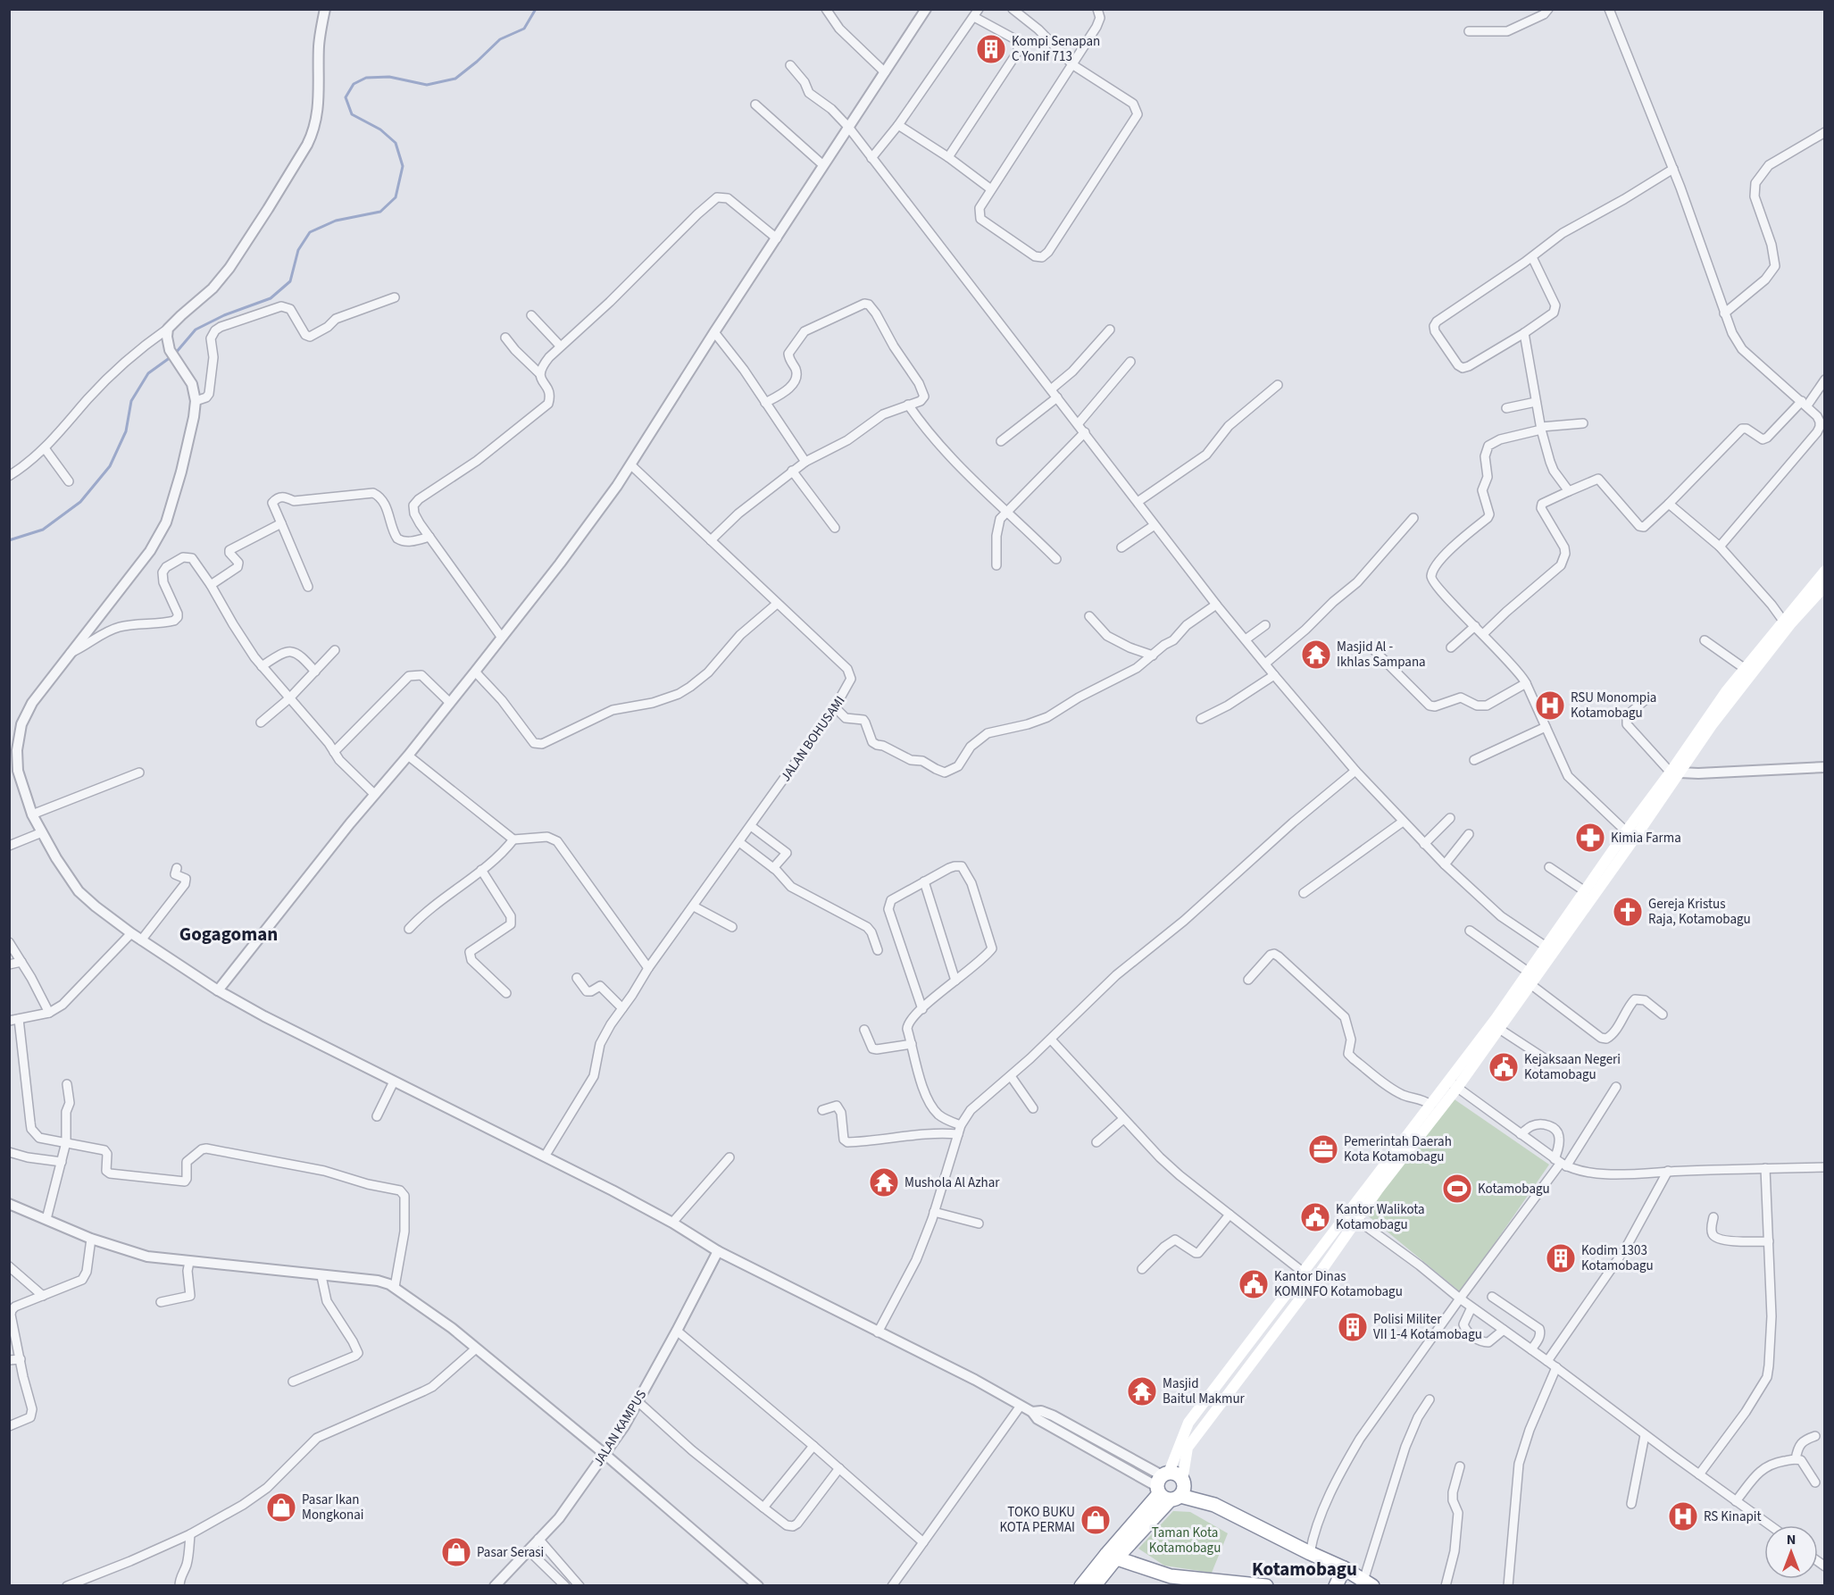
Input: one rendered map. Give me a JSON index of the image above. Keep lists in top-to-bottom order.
{
  "streets": {
    "street": ["JALAN BOHUSAMI", "JALAN KAMPUS"]
  },
  "districts": ["Gogagoman", "Kotamobagu"],
  "parks": ["Taman Kota Kotamobagu"],
  "places": {
    "building": ["Kompi Senapan C Yonif 713", "Kodim 1303 Kotamobagu", "Polisi Militer VII 1-4 Kotamobagu"],
    "temple": ["Masjid Al - Ikhlas Sampana", "Mushola Al Azhar", "Masjid Baitul Makmur"],
    "hospital": ["RSU Monompia Kotamobagu", "RS Kinapit"],
    "pharmacy": ["Kimia Farma"],
    "church": ["Gereja Kristus Raja, Kotamobagu"],
    "public building": ["Kejaksaan Negeri Kotamobagu", "Kantor Walikota Kotamobagu", "Kantor Dinas KOMINFO Kotamobagu"],
    "office": ["Pemerintah Daerah Kota Kotamobagu"],
    "sports": ["Kotamobagu"],
    "shop": ["Pasar Ikan Mongkonai", "TOKO BUKU KOTA PERMAI", "Pasar Serasi"]
  },
  "north": "top"
}
